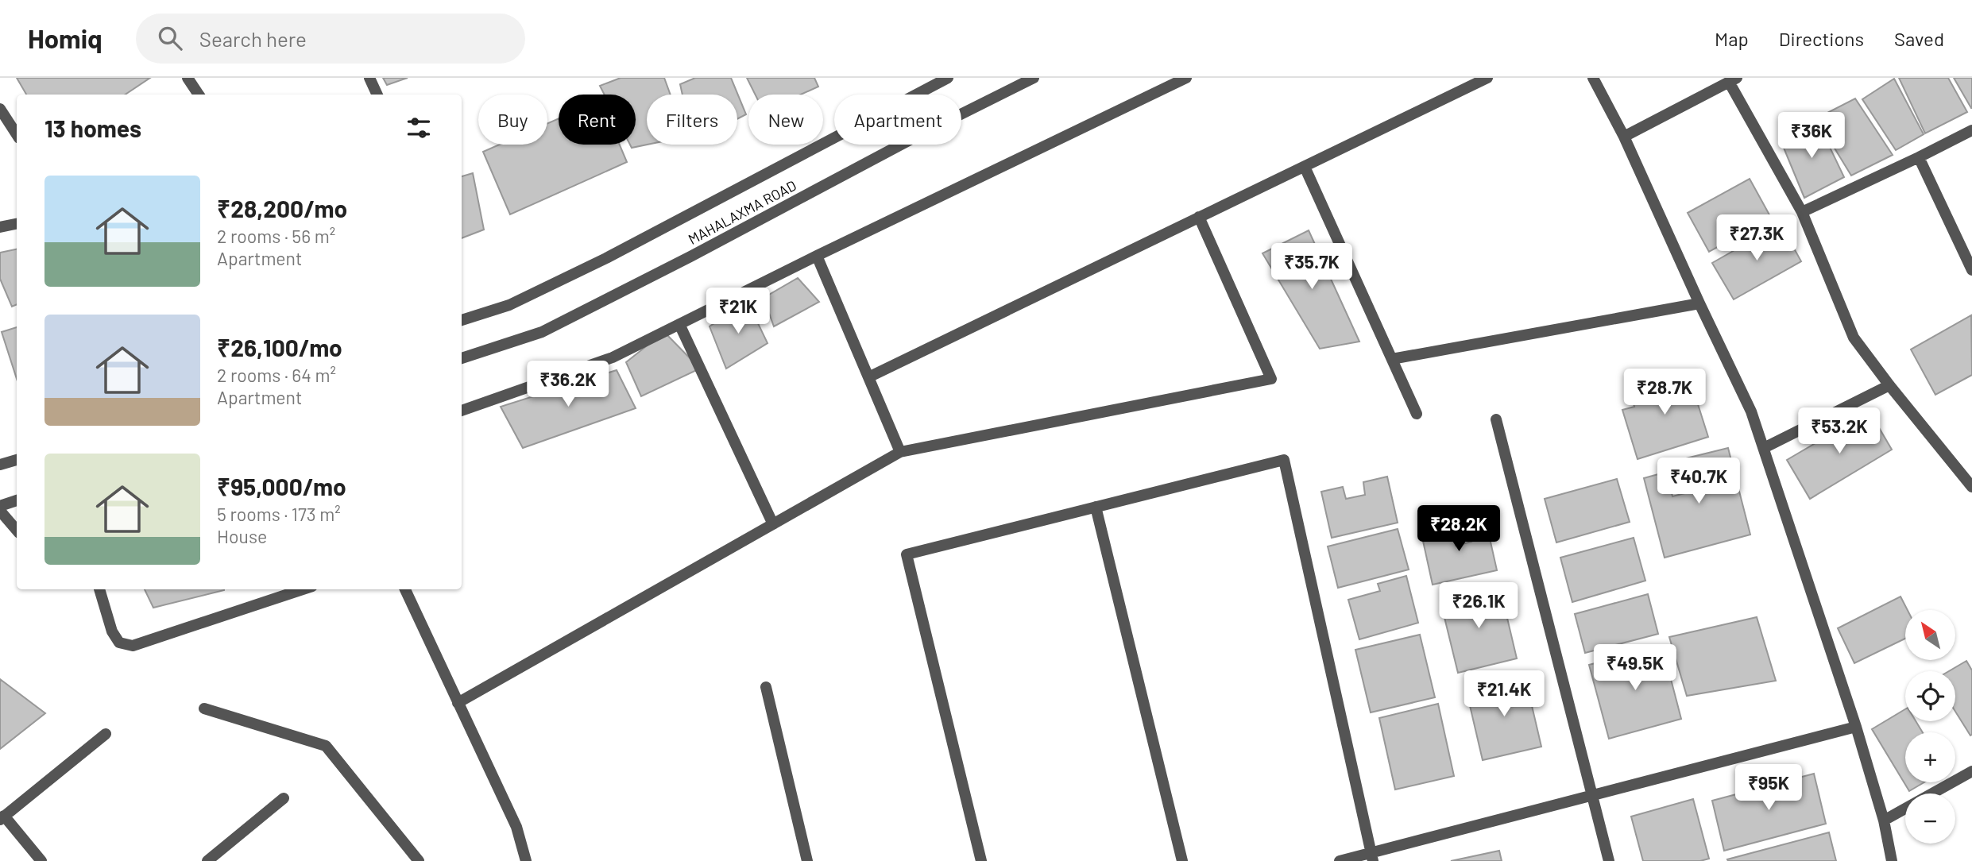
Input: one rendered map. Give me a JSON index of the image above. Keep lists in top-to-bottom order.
{
  "streets": {
    "street": ["MAHALAXMA ROAD"]
  },
  "north": "top left",
  "page": {
    "header": "Homiq",
    "search": "Search here",
    "nav": ["Map", "Directions", "Saved"],
    "chip": [
      "Buy",
      "Rent",
      "Filters",
      "New",
      "Apartment"
    ],
    "heading": "13 homes",
    "price": [
      "₹36K",
      "₹27.3K",
      "₹35.7K",
      "₹21K",
      "₹36.2K",
      "₹28.7K",
      "₹53.2K",
      "₹40.7K",
      "₹28.2K",
      "₹26.1K",
      "₹49.5K",
      "₹21.4K",
      "₹95K"
    ],
    "list": [
      {
        "name": "₹28,200/mo",
        "note": "2 rooms · 56 m² · Apartment"
      },
      {
        "name": "₹26,100/mo",
        "note": "2 rooms · 64 m² · Apartment"
      },
      {
        "name": "₹95,000/mo",
        "note": "5 rooms · 173 m² · House"
      }
    ],
    "map_buttons": ["+", "−"]
  }
}
